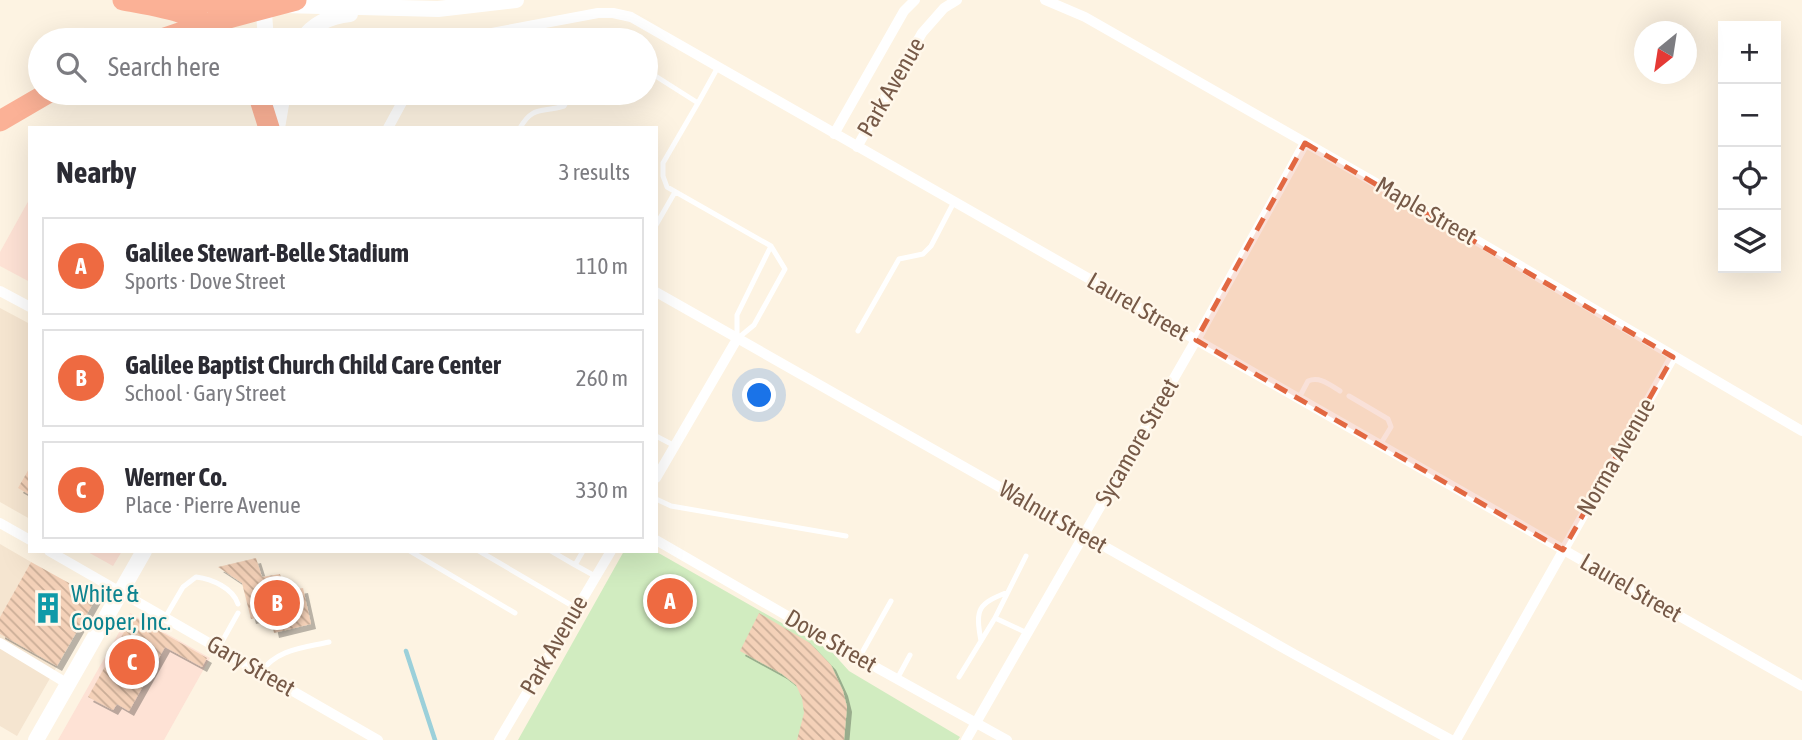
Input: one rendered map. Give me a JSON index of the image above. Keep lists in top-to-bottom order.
{
  "streets": {
    "street": [
      "Park Avenue",
      "Maple Street",
      "Laurel Street",
      "Sycamore Street",
      "Norma Avenue",
      "Walnut Street",
      "Dove Street",
      "Gary Street"
    ]
  },
  "crossings": [
    ["Park Avenue", "Laurel Street"],
    ["Maple Street", "Sycamore Street"],
    ["Maple Street", "Norma Avenue"],
    ["Laurel Street", "Sycamore Street"],
    ["Laurel Street", "Norma Avenue"],
    ["Sycamore Street", "Walnut Street"],
    ["Sycamore Street", "Dove Street"],
    ["Norma Avenue", "Walnut Street"]
  ],
  "places": {
    "building": ["White & Cooper, Inc."]
  },
  "north": "bottom left",
  "page": {
    "map_buttons": ["+", "−"],
    "search": "Search here",
    "heading": ["Nearby", "3 results"],
    "list": [
      {
        "mark": "A",
        "name": "Galilee Stewart-Belle Stadium",
        "note": "Sports · Dove Street",
        "value": "110 m"
      },
      {
        "mark": "B",
        "name": "Galilee Baptist Church Child Care Center",
        "note": "School · Gary Street",
        "value": "260 m"
      },
      {
        "mark": "C",
        "name": "Werner Co.",
        "note": "Place · Pierre Avenue",
        "value": "330 m"
      }
    ],
    "pins": ["A", "B", "C"]
  }
}
